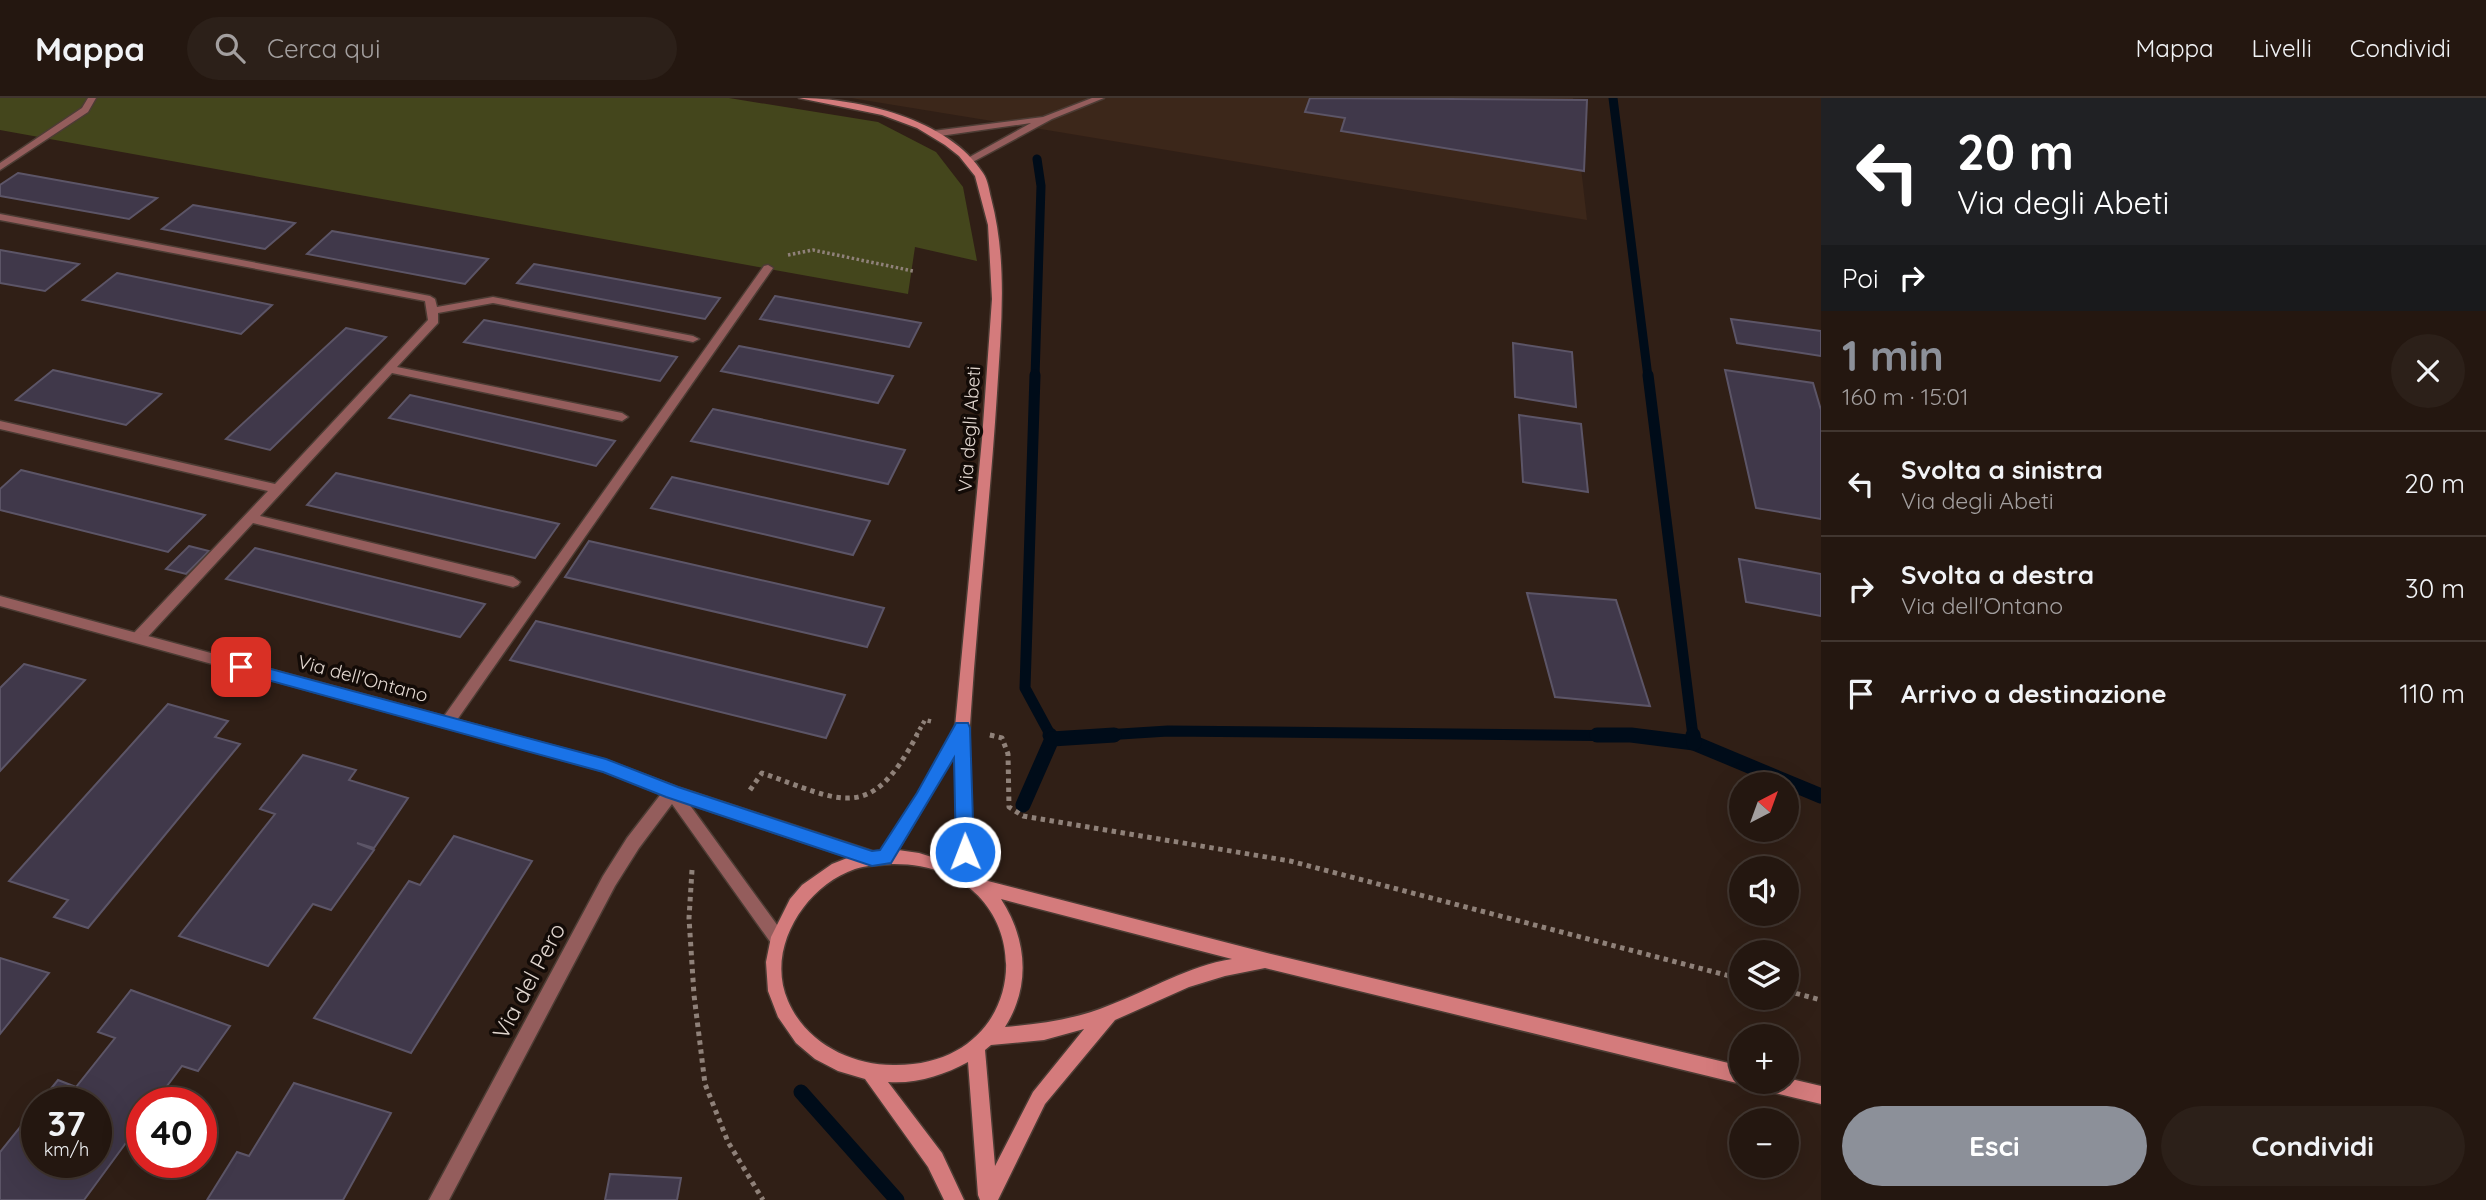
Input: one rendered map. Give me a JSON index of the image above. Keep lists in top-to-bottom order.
{
  "streets": {
    "street": ["Via degli Abeti", "Via dell'Ontano", "Via del Pero"]
  },
  "crossings": [
    ["Via degli Abeti", "Via dell'Ontano"],
    ["Via dell'Ontano", "Via del Pero"]
  ],
  "north": "top right",
  "page": {
    "header": "Mappa",
    "search": "Cerca qui",
    "nav": ["Mappa", "Livelli", "Condividi"],
    "turn": ["20 m", "Via degli Abeti"],
    "then": "Poi",
    "heading": ["1 min", "160 m · 15:01"],
    "list": [
      {
        "name": "Svolta a sinistra",
        "note": "Via degli Abeti",
        "value": "20 m"
      },
      {
        "name": "Svolta a destra",
        "note": "Via dell'Ontano",
        "value": "30 m"
      },
      {
        "name": "Arrivo a destinazione",
        "value": "110 m"
      }
    ],
    "map_buttons": ["+", "−"],
    "speed": "37 km/h",
    "limit": "40",
    "buttons": ["Esci", "Condividi"]
  }
}
